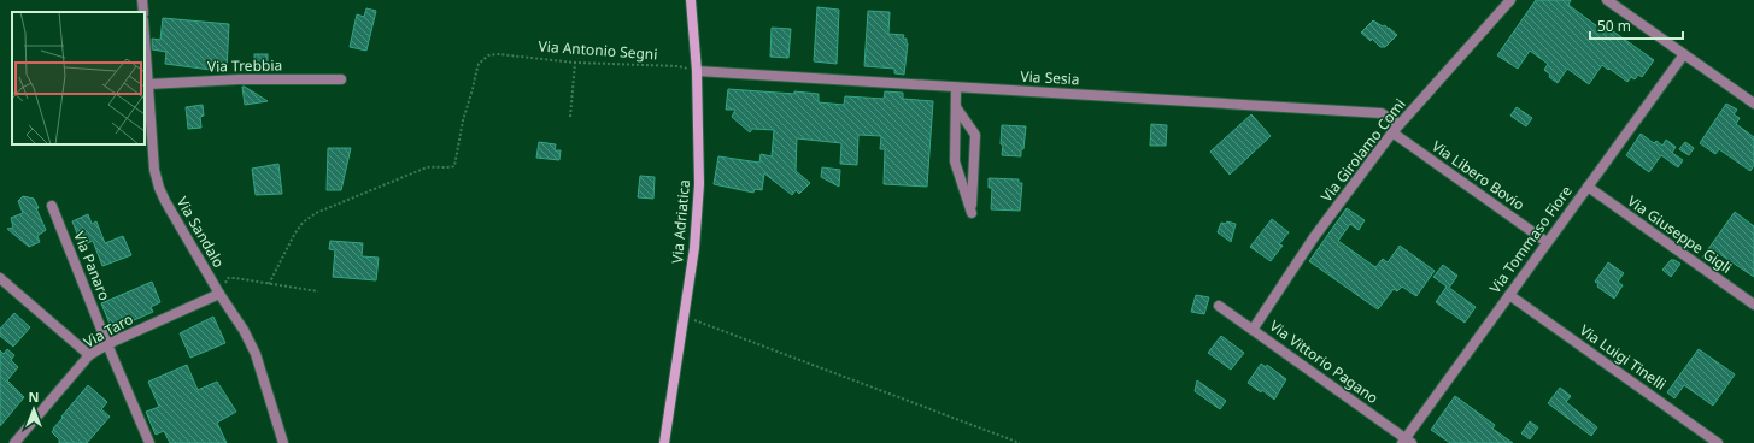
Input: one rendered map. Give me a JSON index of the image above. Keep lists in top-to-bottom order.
{
  "streets": {
    "street": [
      "Via Trebbia",
      "Via Sesia",
      "Via Girolamo Comi",
      "Via Libero Bovio",
      "Via Adriatica",
      "Via Sandalo",
      "Via Giuseppe Gigli",
      "Via Tommaso Fiore",
      "Via Panaro",
      "Via Taro",
      "Via Luigi Tinelli",
      "Via Vittorio Pagano"
    ],
    "path": ["Via Antonio Segni"]
  },
  "crossings": [
    ["Via Antonio Segni", "Via Sesia"],
    ["Via Antonio Segni", "Via Adriatica"],
    ["Via Trebbia", "Via Sandalo"],
    ["Via Sesia", "Via Girolamo Comi"],
    ["Via Sesia", "Via Adriatica"],
    ["Via Girolamo Comi", "Via Libero Bovio"],
    ["Via Girolamo Comi", "Via Vittorio Pagano"],
    ["Via Libero Bovio", "Via Tommaso Fiore"],
    ["Via Sandalo", "Via Taro"],
    ["Via Giuseppe Gigli", "Via Tommaso Fiore"],
    ["Via Tommaso Fiore", "Via Luigi Tinelli"],
    ["Via Tommaso Fiore", "Via Vittorio Pagano"],
    ["Via Panaro", "Via Taro"]
  ],
  "scale_bar": "50 m",
  "north": "top"
}
